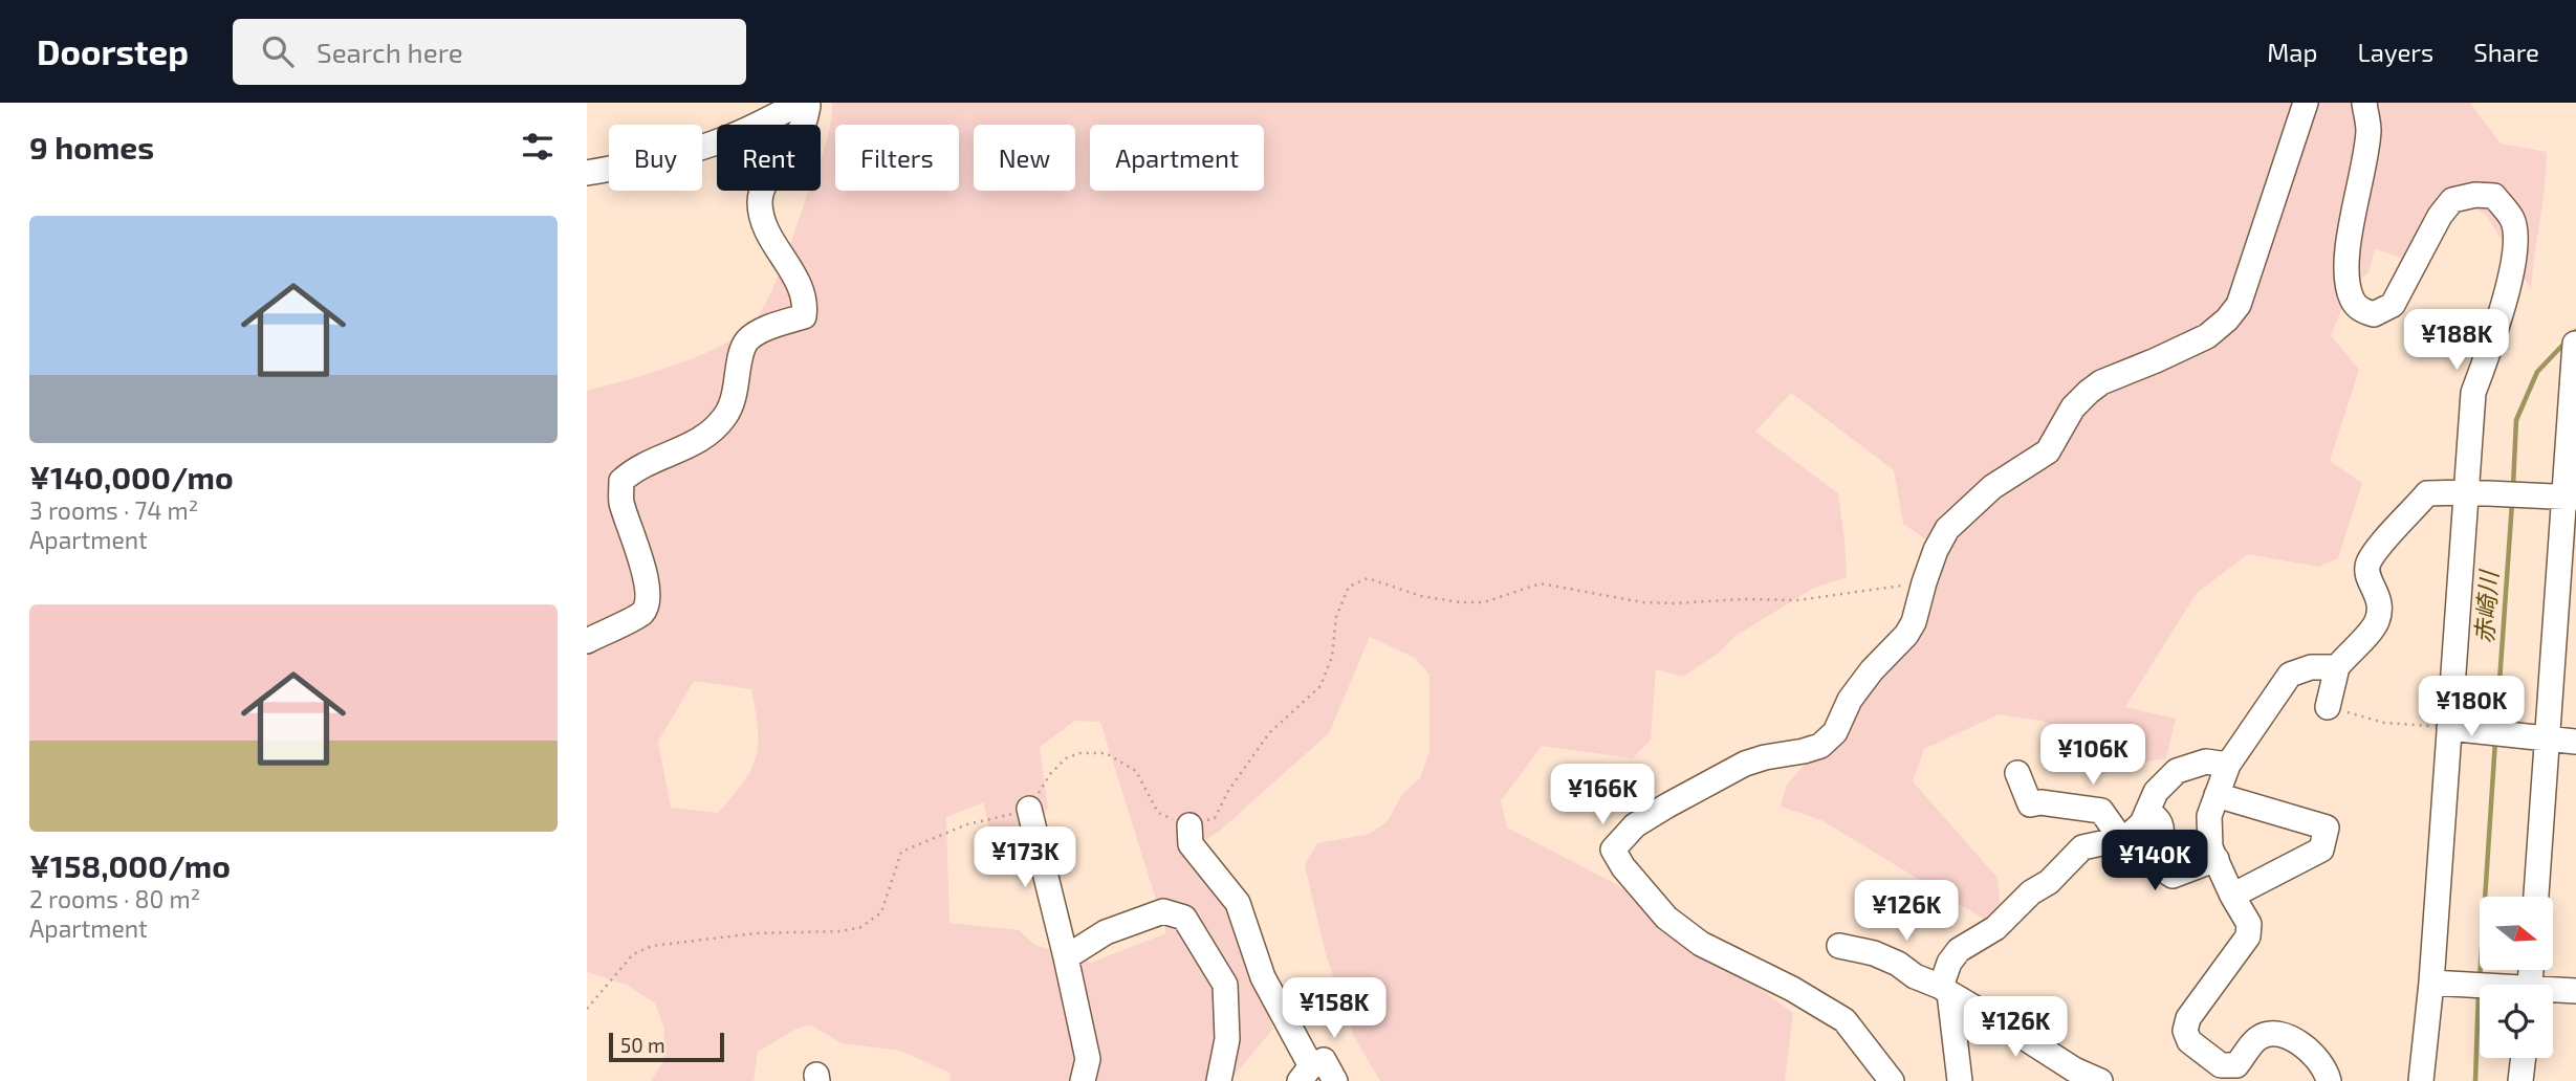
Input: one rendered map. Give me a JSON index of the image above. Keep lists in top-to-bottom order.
{
  "water": ["赤崎川"],
  "scale_bar": "50 m",
  "north": "right",
  "page": {
    "header": "Doorstep",
    "search": "Search here",
    "nav": ["Map", "Layers", "Share"],
    "heading": "9 homes",
    "chip": [
      "Buy",
      "Rent",
      "Filters",
      "New",
      "Apartment"
    ],
    "list": [
      {
        "name": "¥140,000/mo",
        "note": "3 rooms · 74 m² · Apartment"
      },
      {
        "name": "¥158,000/mo",
        "note": "2 rooms · 80 m² · Apartment"
      }
    ],
    "price": [
      "¥188K",
      "¥180K",
      "¥106K",
      "¥166K",
      "¥173K",
      "¥140K",
      "¥126K",
      "¥158K",
      "¥126K"
    ],
    "scale": "50 m"
  }
}
